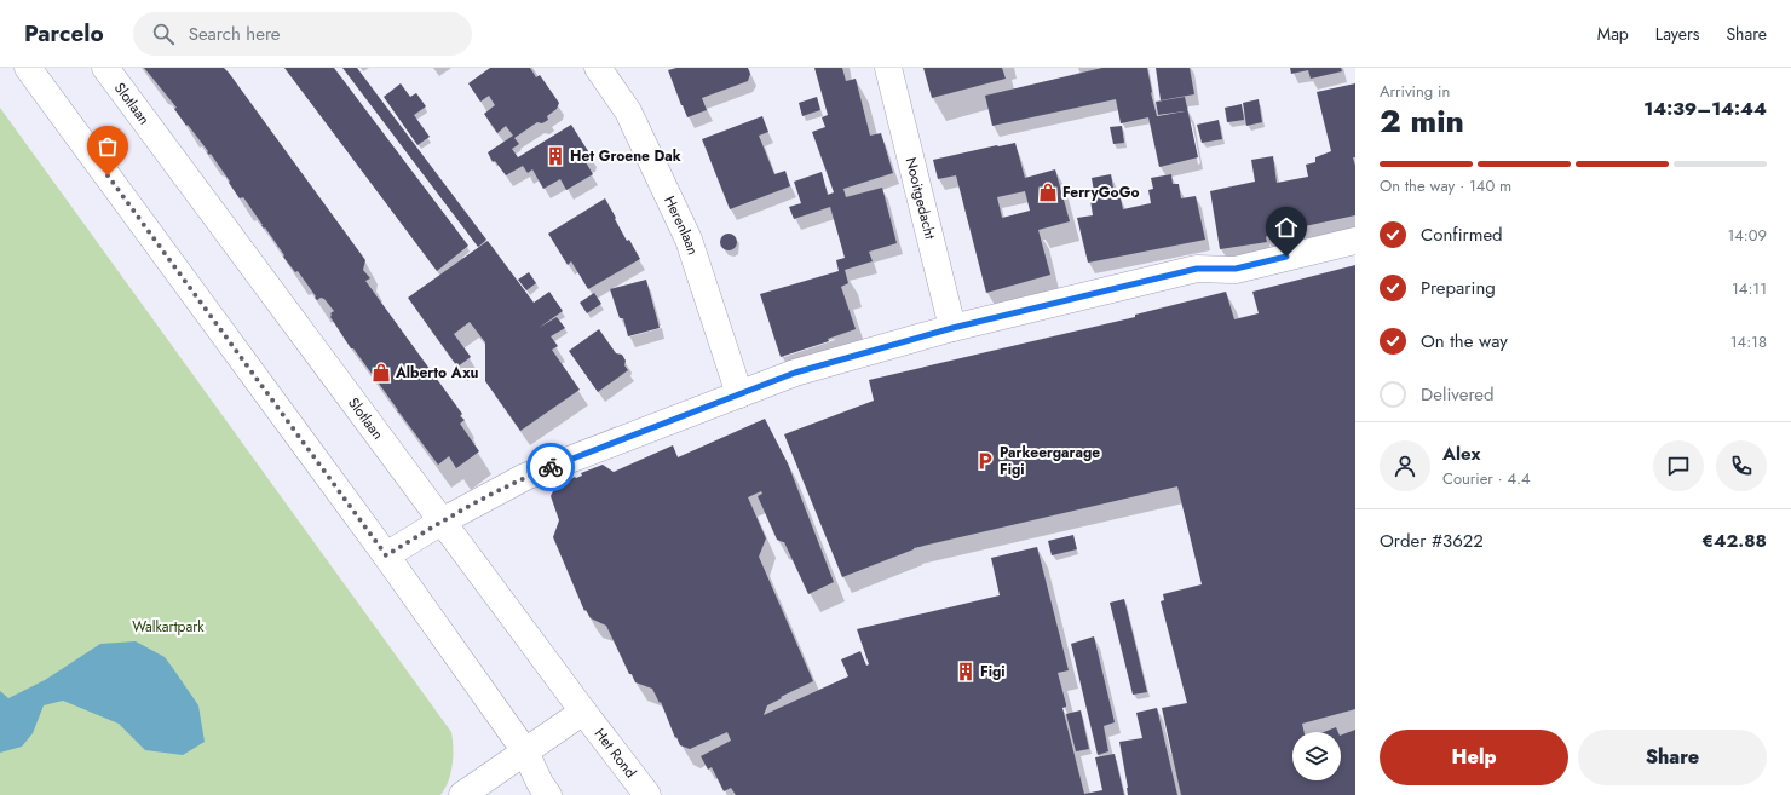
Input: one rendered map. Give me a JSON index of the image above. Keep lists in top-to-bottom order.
{
  "streets": {
    "street": [
      "Slotlaan",
      "Nooitgedacht",
      "Herenlaan",
      "Het Rond"
    ]
  },
  "crossings": [
    ["Slotlaan", "Het Rond"]
  ],
  "parks": ["Walkartpark"],
  "places": {
    "building": ["Het Groene Dak", "Figi"],
    "shop": ["FerryGoGo", "Alberto Axu"],
    "parking": ["Parkeergarage Figi"]
  },
  "page": {
    "header": "Parcelo",
    "search": "Search here",
    "nav": ["Map", "Layers", "Share"],
    "heading": ["2 min", "Arriving in", "14:39–14:44"],
    "panel": [
      "Alex",
      "Courier · 4.4",
      "Order #3622",
      "€42.88"
    ],
    "bar": "On the way · 140 m",
    "list": [
      ["Confirmed", "14:09"],
      ["Preparing", "14:11"],
      ["On the way", "14:18"],
      "Delivered"
    ],
    "buttons": ["Help", "Share"]
  }
}
